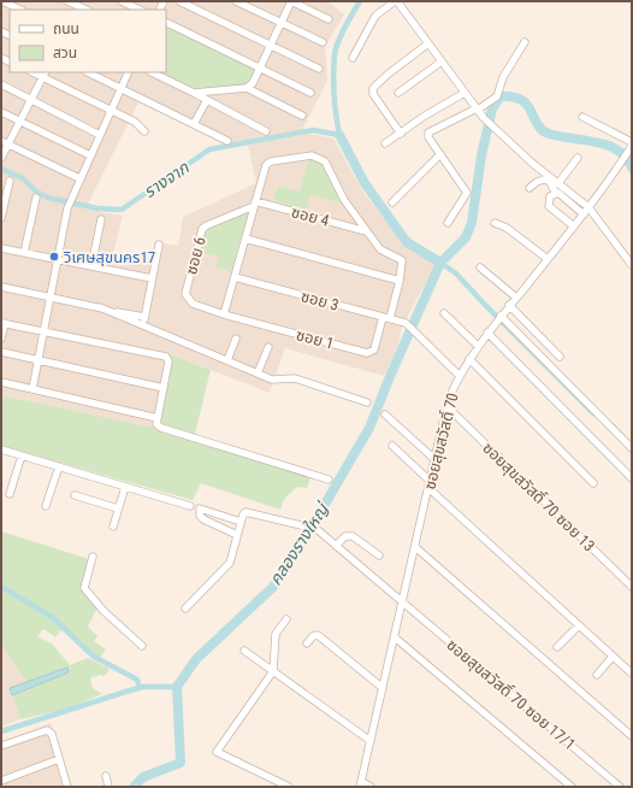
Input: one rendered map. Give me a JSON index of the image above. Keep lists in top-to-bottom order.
{
  "streets": {
    "street": [
      "ซอย 4",
      "ซอย 6",
      "ซอย 3",
      "ซอย 1",
      "ซอยสุขสวัสดิ์ 70",
      "ซอยสุขสวัสดิ์ 70 ซอย 13",
      "ซอยสุขสวัสดิ์ 70 ซอย 17/1"
    ]
  },
  "crossings": [
    ["ซอย 4", "ซอย 6"],
    ["ซอย 4", "ซอย 1"],
    ["ซอย 6", "ซอย 1"],
    ["ซอย 3", "ซอย 1"],
    ["ซอย 3", "ซอยสุขสวัสดิ์ 70"],
    ["ซอยสุขสวัสดิ์ 70", "ซอยสุขสวัสดิ์ 70 ซอย 13"],
    ["ซอยสุขสวัสดิ์ 70", "ซอยสุขสวัสดิ์ 70 ซอย 17/1"]
  ],
  "water": ["รางจาก", "คลองรางใหญ่"],
  "places": ["วิเศษสุขนคร17"],
  "legend": ["ถนน", "สวน"]
}
